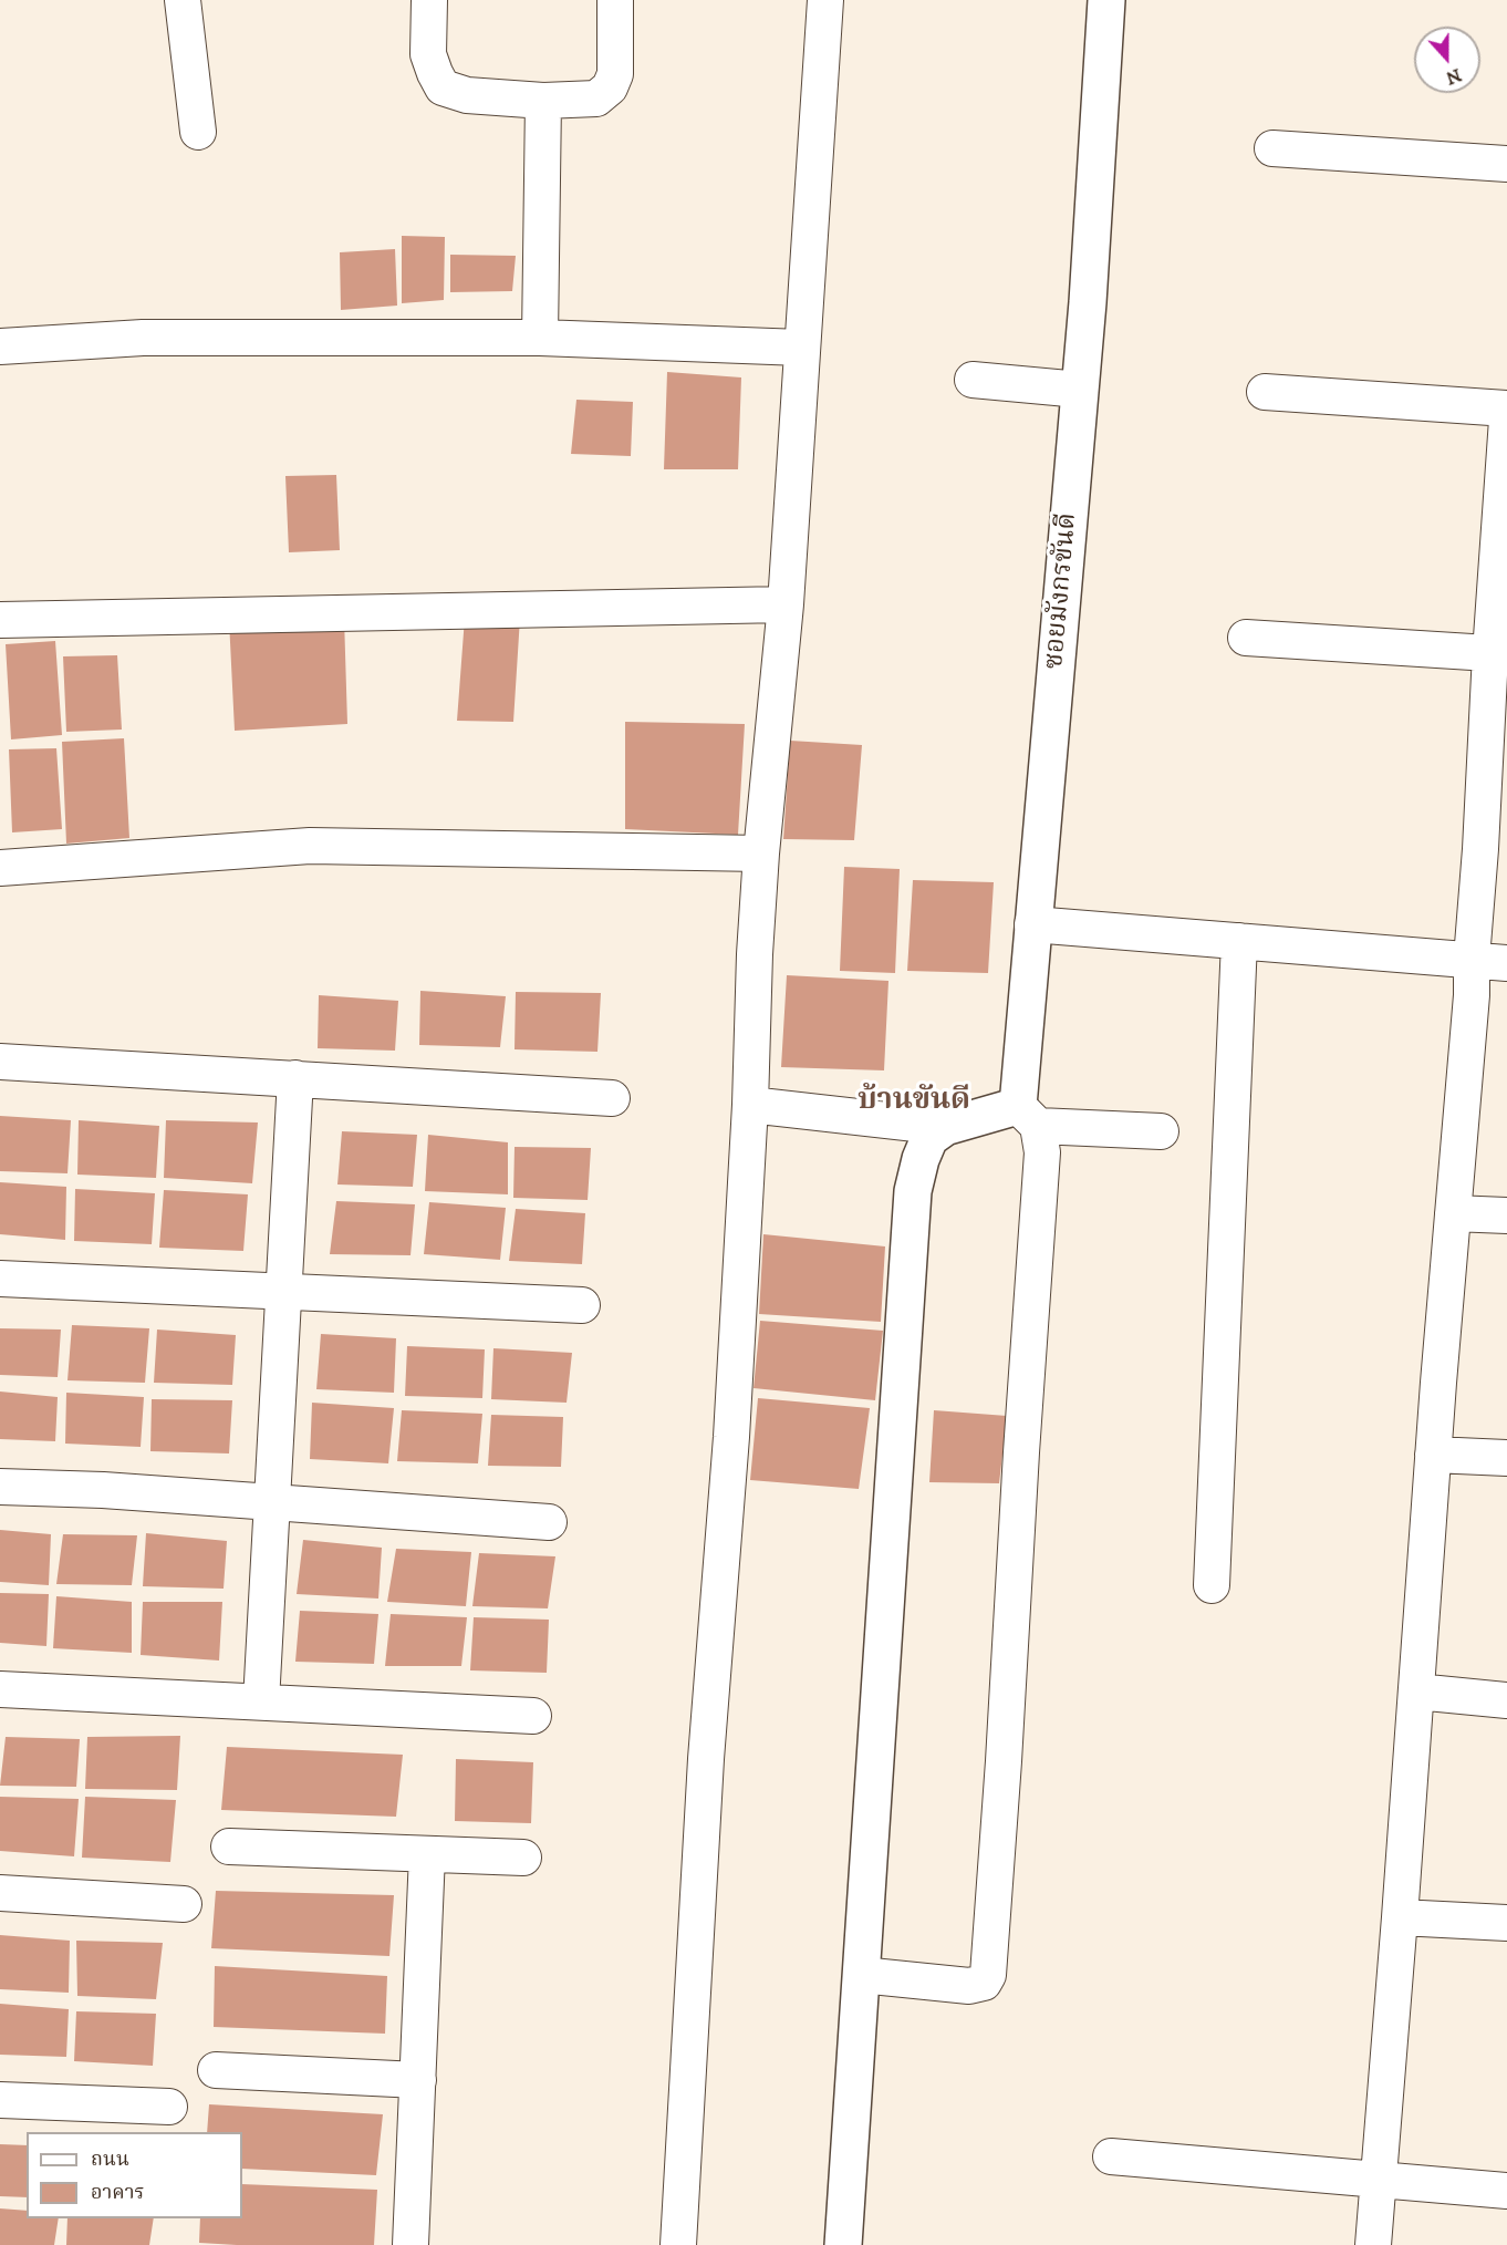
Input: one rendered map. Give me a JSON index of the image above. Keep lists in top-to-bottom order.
{
  "streets": {
    "street": ["ซอยมังกรขันดี"]
  },
  "districts": ["บ้านขันดี"],
  "legend": ["ถนน", "อาคาร"],
  "north": "bottom"
}
